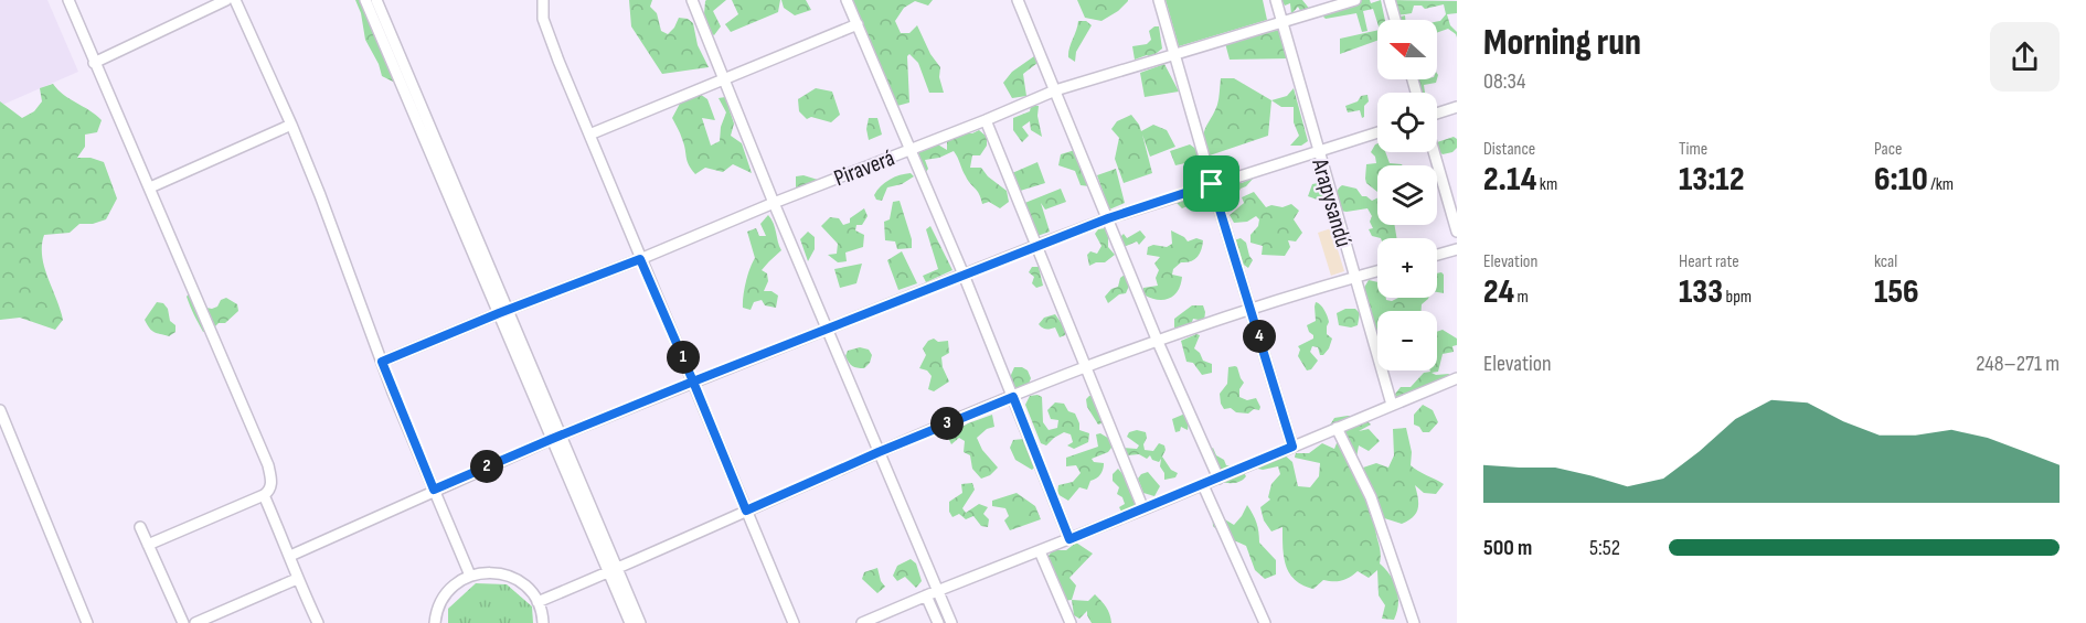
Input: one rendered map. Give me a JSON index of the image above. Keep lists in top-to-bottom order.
{
  "streets": {
    "street": ["Piraverá", "Arapysandú"]
  },
  "crossings": [
    ["Piraverá", "Arapysandú"]
  ],
  "north": "left",
  "page": {
    "heading": ["Morning run", "08:34"],
    "map_buttons": ["+", "−"],
    "stats": [
      ["Distance", "2.14 km"],
      ["Time", "13:12"],
      ["Pace", "6:10 /km"],
      ["Elevation", "24 m"],
      ["Heart rate", "133 bpm"],
      ["kcal", "156"]
    ],
    "pins": [
      "4",
      "1",
      "3",
      "2"
    ],
    "chart": ["Elevation", "248–271 m"],
    "list": [
      {
        "name": "500 m",
        "note": "5:52"
      }
    ]
  }
}
